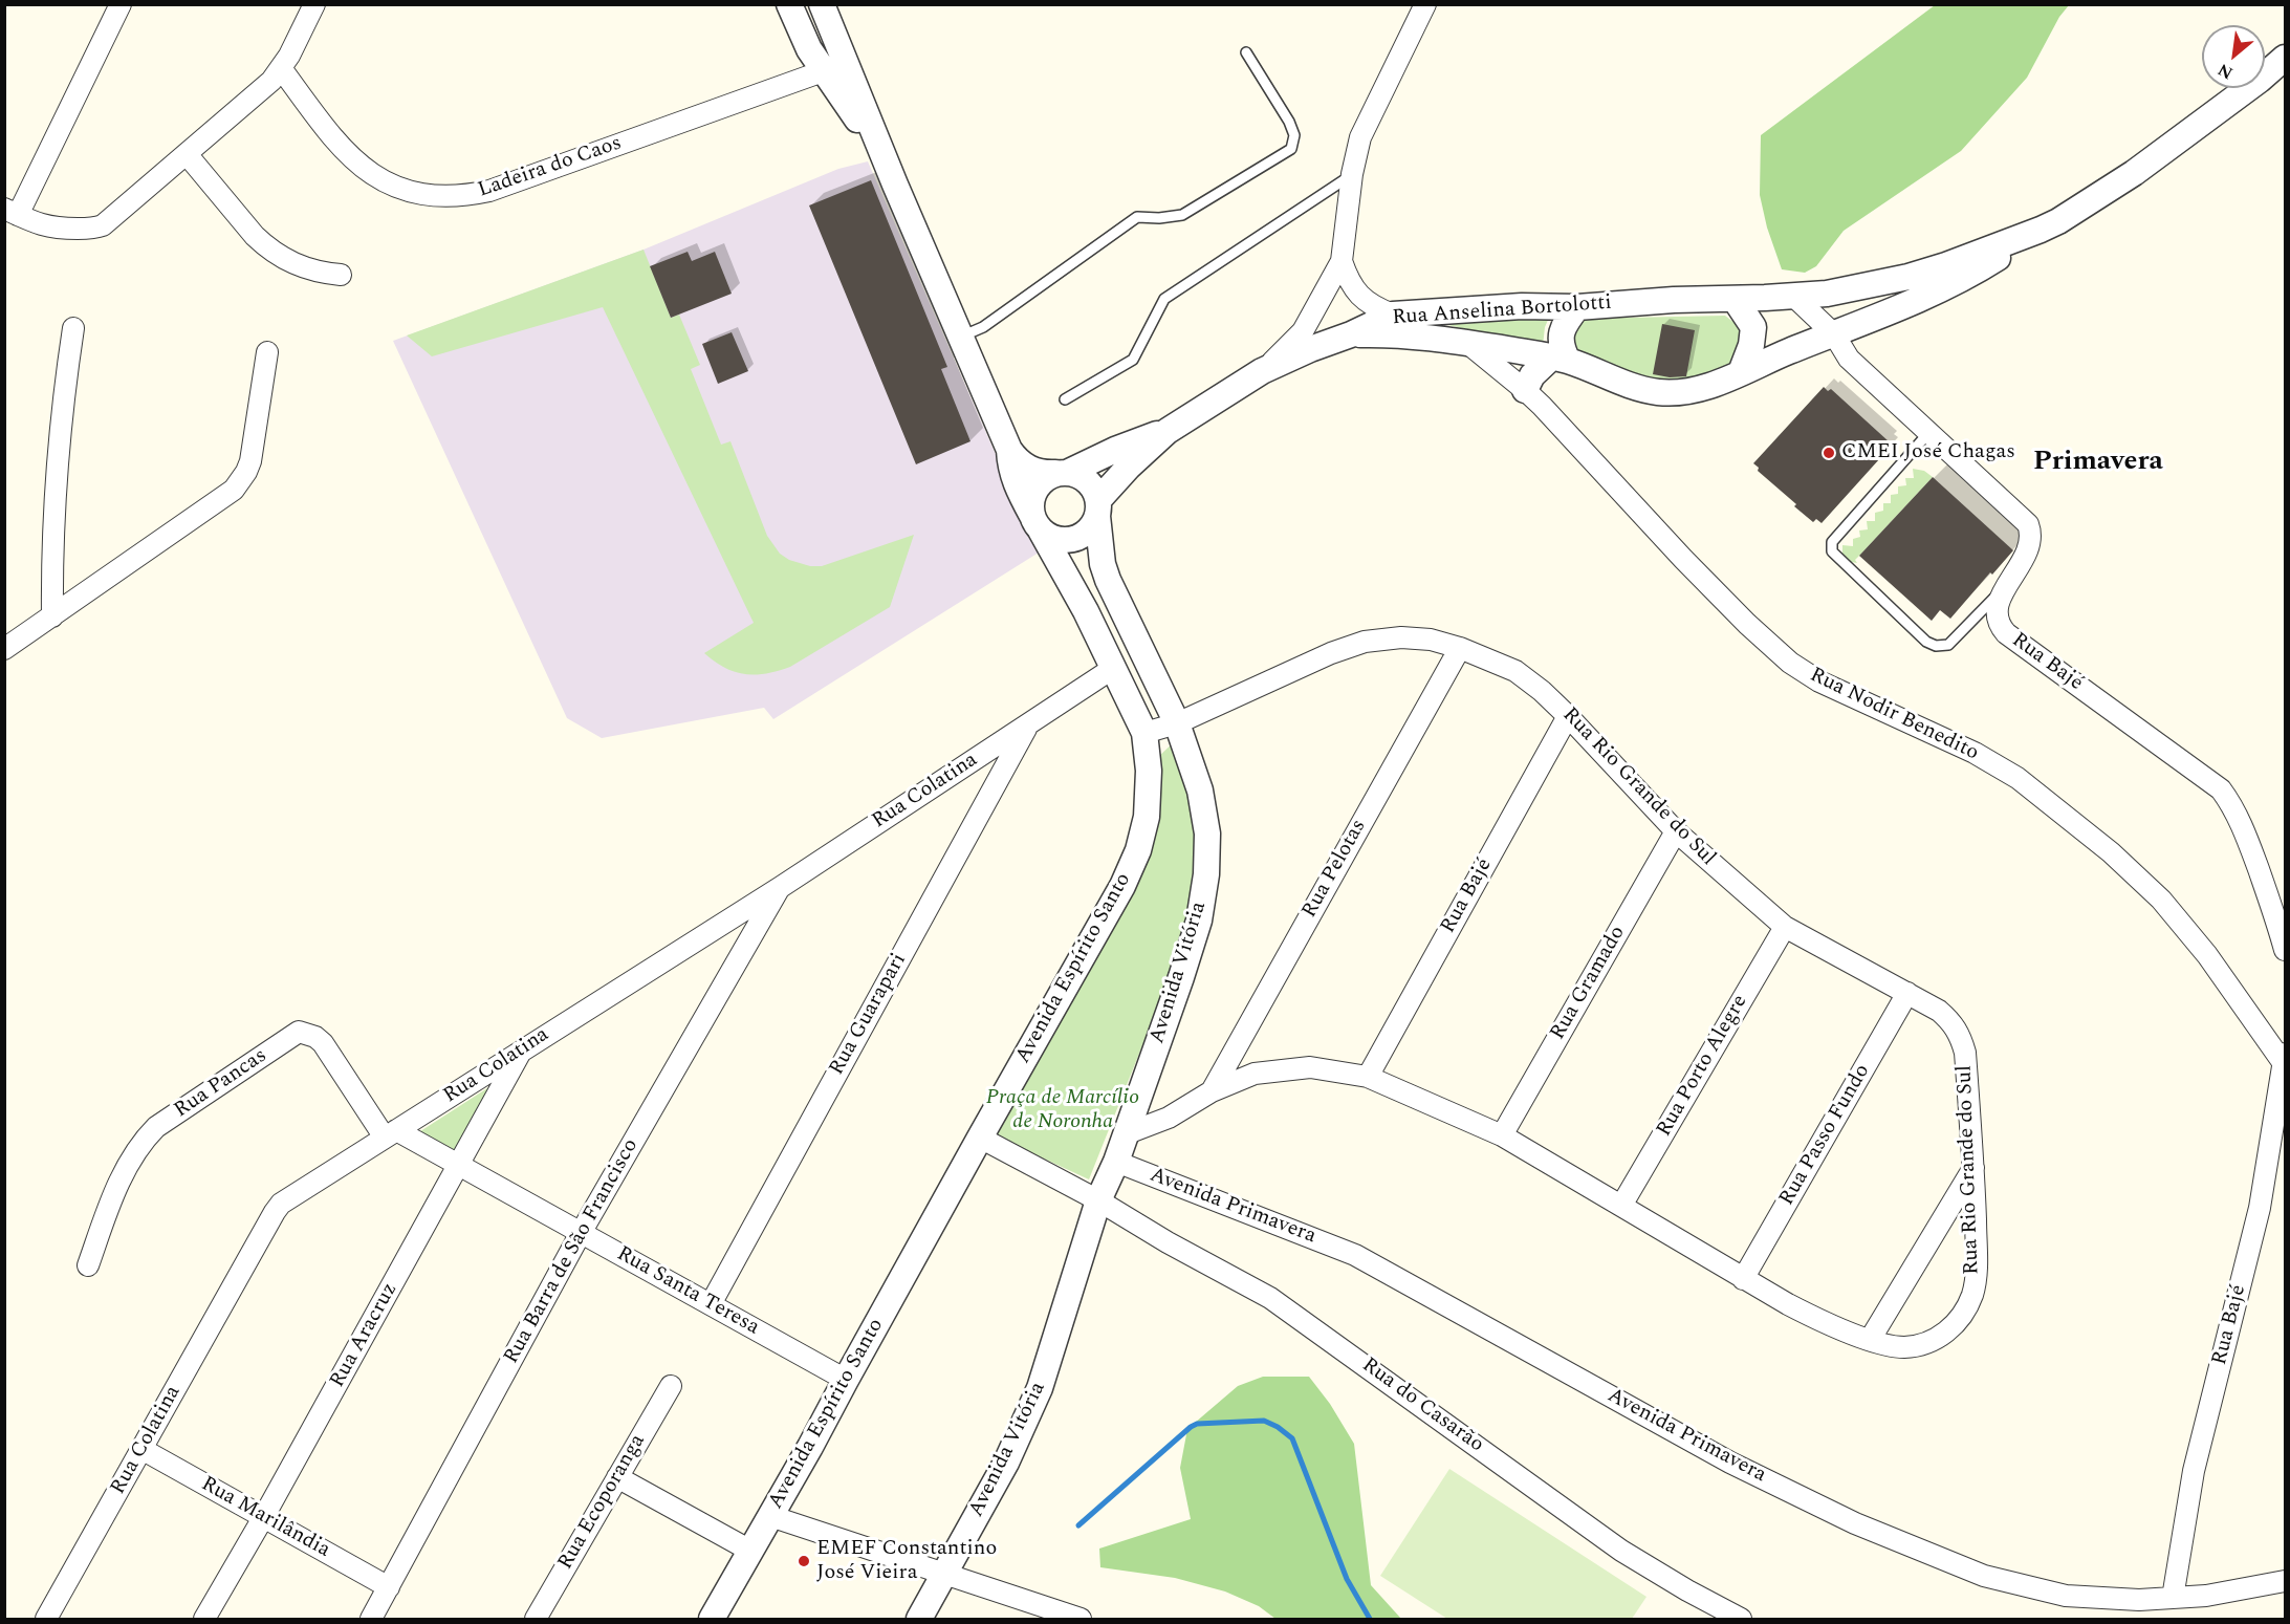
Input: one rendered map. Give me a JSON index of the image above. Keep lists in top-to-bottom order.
{
  "streets": {
    "street": [
      "Ladeira do Caos",
      "Rua Anselina Bortolotti",
      "Rua Bajé",
      "Rua Nodir Benedito",
      "Rua Rio Grande do Sul",
      "Rua Colatina",
      "Rua Pelotas",
      "Avenida Espírito Santo",
      "Avenida Vitória",
      "Rua Gramado",
      "Rua Guarapari",
      "Rua Porto Alegre",
      "Rua Pancas",
      "Rua Passo Fundo",
      "Avenida Primavera",
      "Rua Barra de São Francisco",
      "Rua Santa Teresa",
      "Rua Aracruz",
      "Rua do Casarão",
      "Rua Ecoporanga",
      "Rua Marilândia"
    ]
  },
  "crossings": [
    ["Rua Anselina Bortolotti", "Rua Bajé"],
    ["Rua Anselina Bortolotti", "Rua Nodir Benedito"],
    ["Rua Bajé", "Rua Nodir Benedito"],
    ["Rua Bajé", "Rua Rio Grande do Sul"],
    ["Rua Bajé", "Avenida Primavera"],
    ["Rua Rio Grande do Sul", "Rua Pelotas"],
    ["Rua Rio Grande do Sul", "Avenida Vitória"],
    ["Rua Rio Grande do Sul", "Rua Gramado"],
    ["Rua Rio Grande do Sul", "Rua Porto Alegre"],
    ["Rua Rio Grande do Sul", "Rua Passo Fundo"],
    ["Rua Colatina", "Avenida Espírito Santo"],
    ["Rua Colatina", "Rua Guarapari"],
    ["Rua Colatina", "Rua Pancas"],
    ["Rua Colatina", "Rua Barra de São Francisco"],
    ["Rua Colatina", "Rua Santa Teresa"],
    ["Rua Colatina", "Rua Aracruz"],
    ["Rua Colatina", "Rua Marilândia"],
    ["Avenida Espírito Santo", "Avenida Vitória"],
    ["Avenida Espírito Santo", "Rua Santa Teresa"],
    ["Avenida Vitória", "Avenida Primavera"],
    ["Avenida Vitória", "Rua do Casarão"],
    ["Rua Guarapari", "Rua Santa Teresa"],
    ["Rua Pancas", "Rua Santa Teresa"],
    ["Rua Barra de São Francisco", "Rua Santa Teresa"],
    ["Rua Barra de São Francisco", "Rua Marilândia"],
    ["Rua Santa Teresa", "Rua Aracruz"],
    ["Rua Aracruz", "Rua Marilândia"]
  ],
  "districts": ["Primavera"],
  "parks": ["Praça de Marcílio de Noronha"],
  "places": ["CMEI José Chagas", "EMEF Constantino José Vieira"],
  "north": "bottom left"
}
